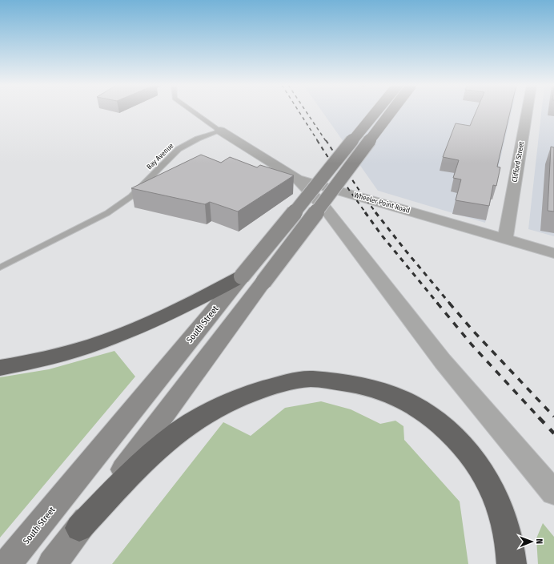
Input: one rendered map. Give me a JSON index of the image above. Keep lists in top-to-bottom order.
{
  "streets": {
    "main road": ["South Street"],
    "street": ["Clifford Street", "Wheeler Point Road"],
    "lane": ["Bay Avenue"]
  },
  "crossings": [
    ["Bay Avenue", "Wheeler Point Road"],
    ["Clifford Street", "Wheeler Point Road"]
  ],
  "north": "right"
}
